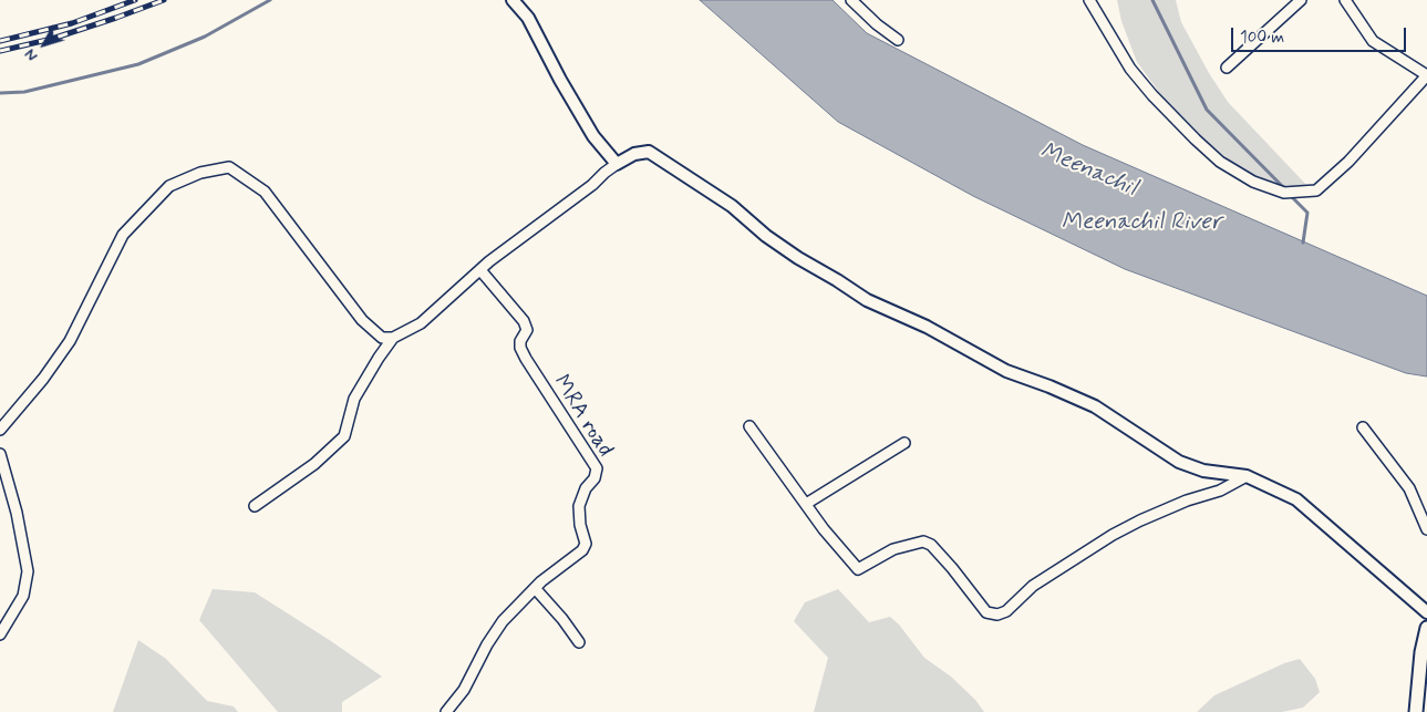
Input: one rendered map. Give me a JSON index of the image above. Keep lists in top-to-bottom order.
{
  "streets": {
    "street": ["MRA road"]
  },
  "water": ["Meenachil", "Meenachil River"],
  "scale_bar": "100 m",
  "north": "bottom left"
}
